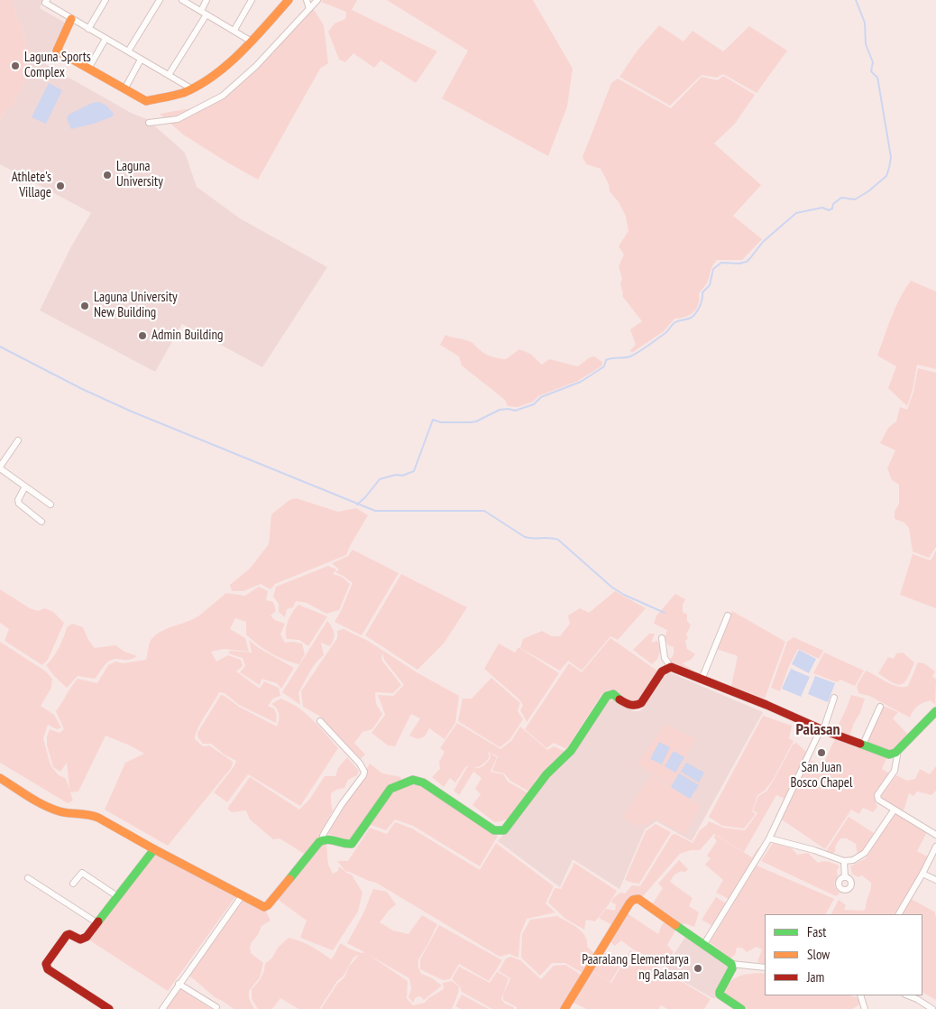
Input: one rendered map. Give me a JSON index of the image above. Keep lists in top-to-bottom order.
{
  "districts": ["Palasan"],
  "places": [
    "Laguna Sports Complex",
    "Laguna University",
    "Athlete's Village",
    "Laguna University New Building",
    "Admin Building",
    "San Juan Bosco Chapel",
    "Paaralang Elementarya ng Palasan"
  ],
  "legend": ["Fast", "Slow", "Jam"]
}
